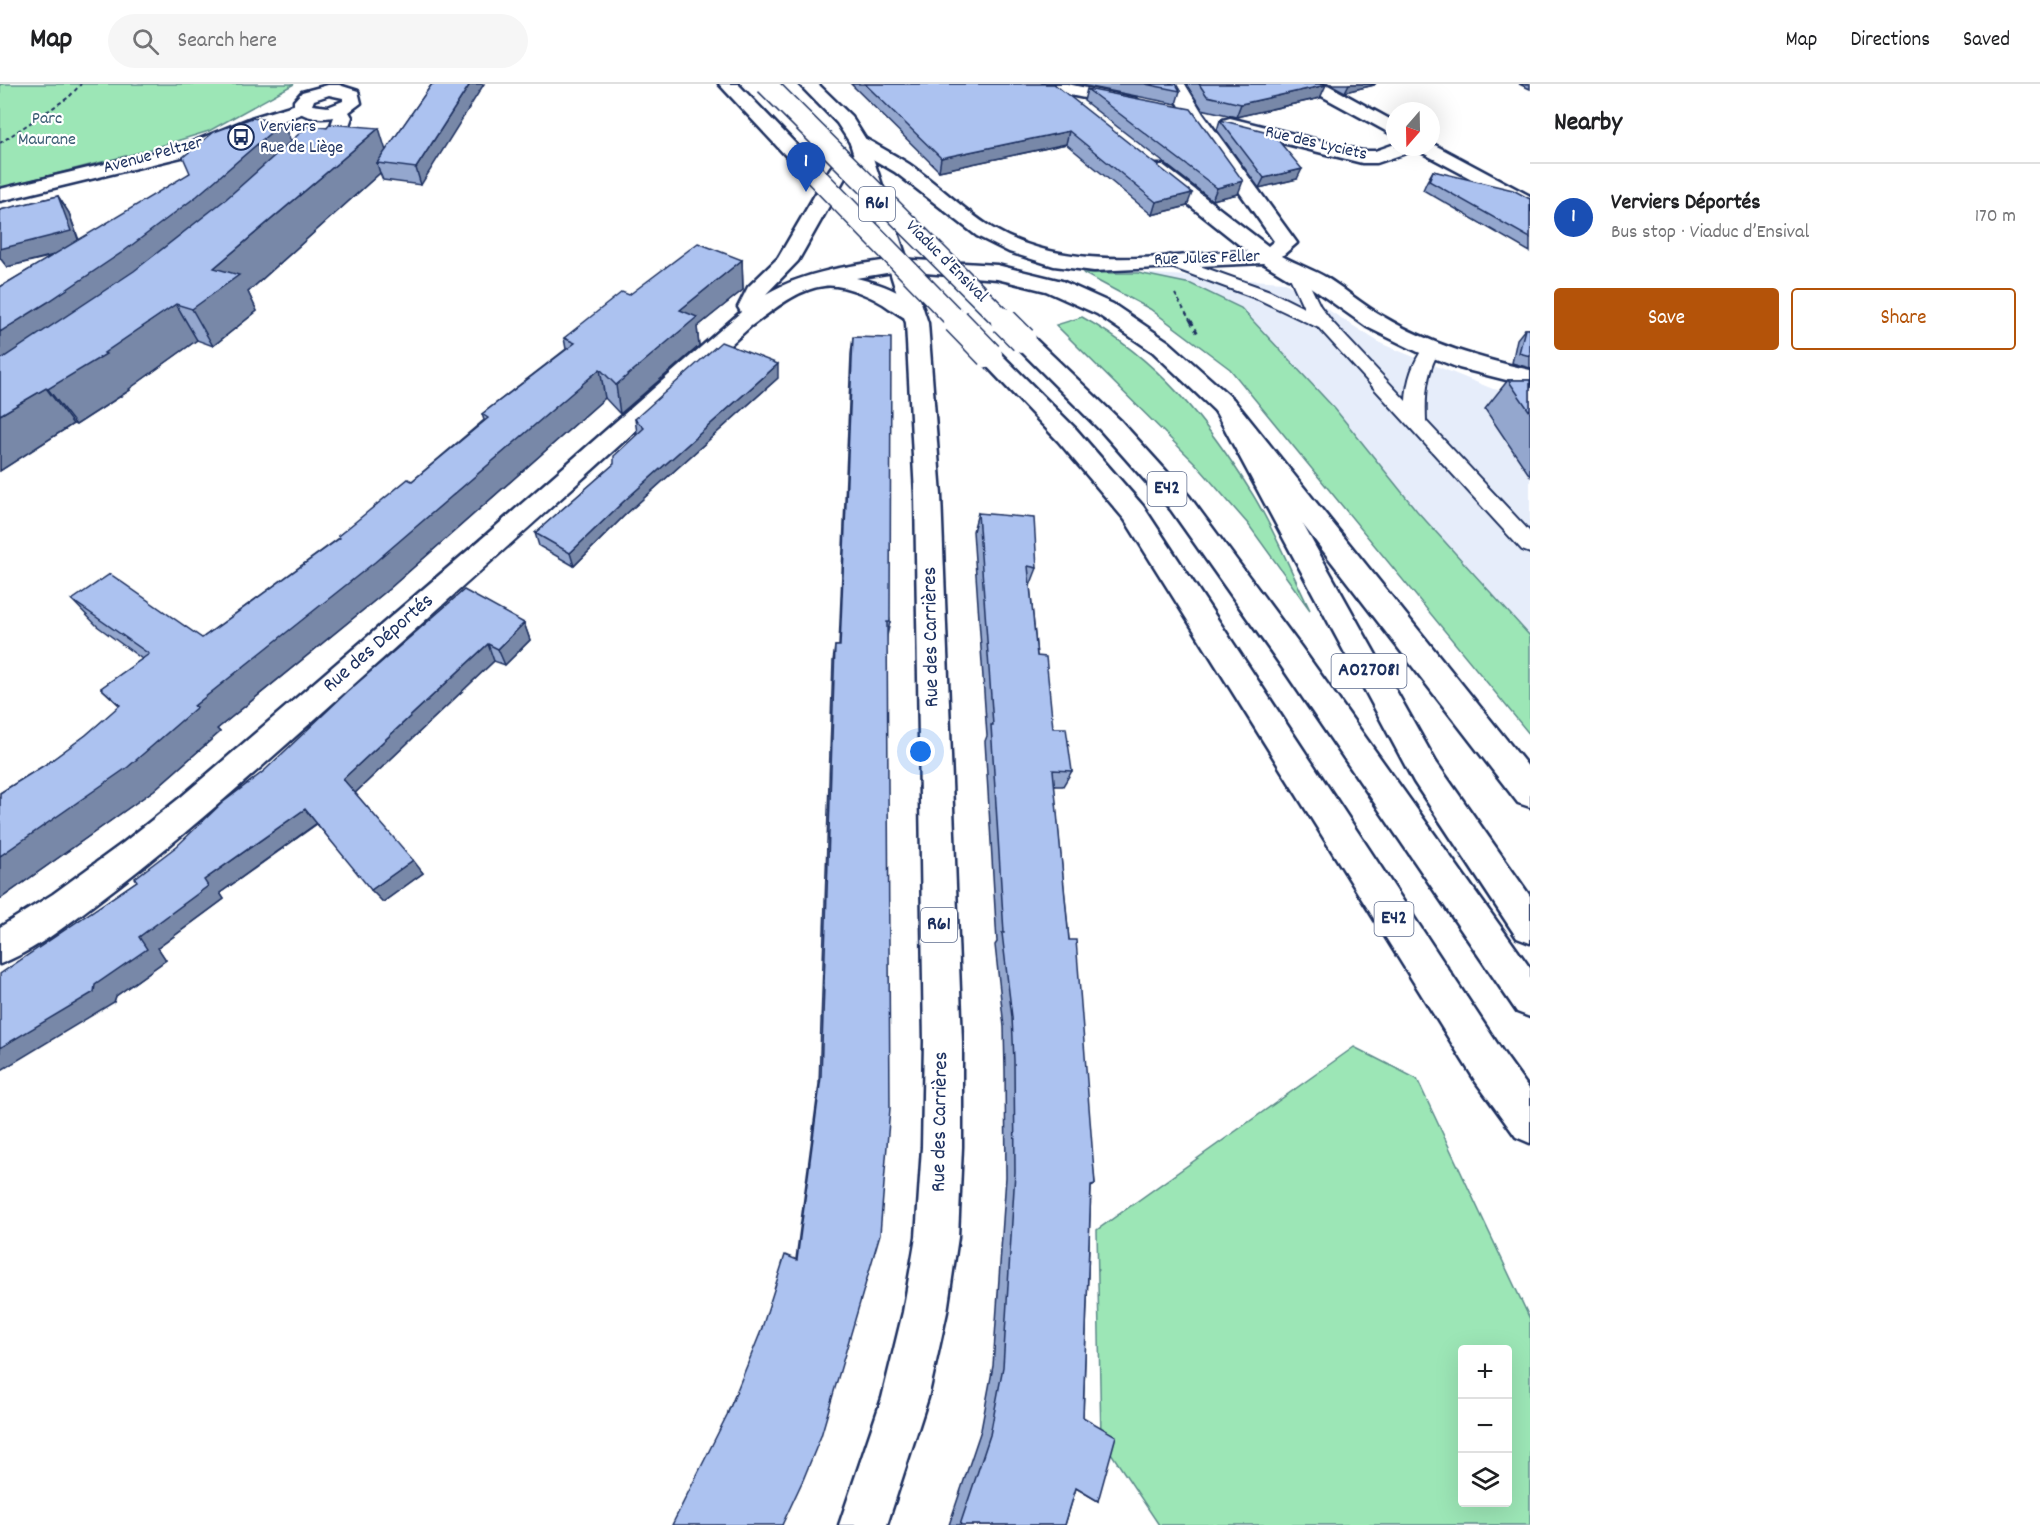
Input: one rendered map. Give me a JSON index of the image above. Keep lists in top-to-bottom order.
{
  "streets": {
    "main road": [
      "Rue des Lyciets",
      "Avenue Peltzer",
      "R61",
      "Rue Jules Feller",
      "Viaduc d’Ensival",
      "E42",
      "Rue des Carrières",
      "Rue des Déportés",
      "A027081"
    ]
  },
  "crossings": [
    ["R61", "Rue Jules Feller"],
    ["R61", "Rue des Carrières"],
    ["R61", "Rue des Déportés"],
    ["Rue Jules Feller", "Rue des Carrières"],
    ["Viaduc d’Ensival", "E42"],
    ["Rue des Carrières", "Rue des Déportés"]
  ],
  "parks": ["Parc Maurane"],
  "places": {
    "bus stop": ["Verviers Rue de Liège"]
  },
  "north": "bottom",
  "page": {
    "header": "Map",
    "search": "Search here",
    "nav": ["Map", "Directions", "Saved"],
    "heading": "Nearby",
    "pins": "1",
    "list": [
      {
        "mark": "1",
        "name": "Verviers Déportés",
        "note": "Bus stop · Viaduc d’Ensival",
        "value": "170 m"
      }
    ],
    "buttons": ["Save", "Share"],
    "map_buttons": ["+", "−"]
  }
}
